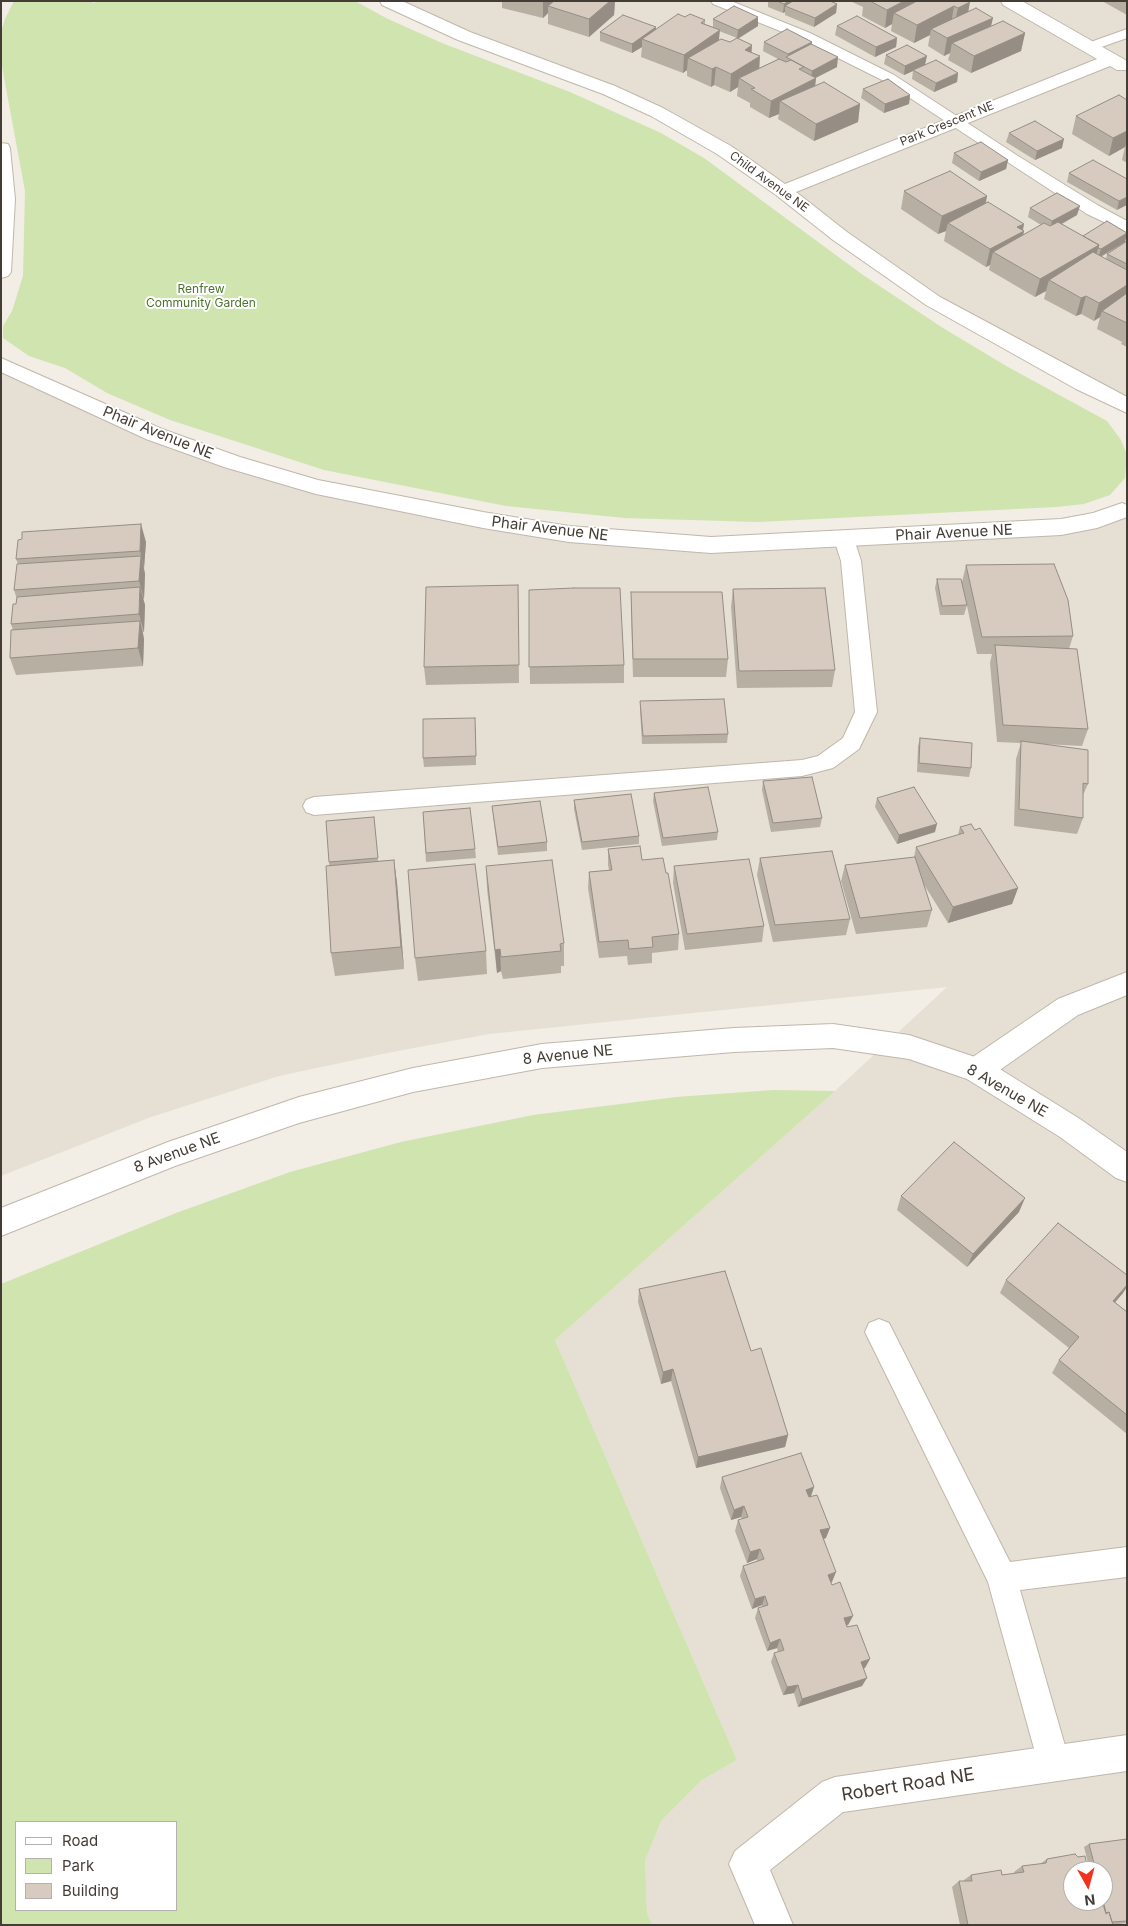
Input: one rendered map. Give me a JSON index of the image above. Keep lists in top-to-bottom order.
{
  "streets": {
    "street": [
      "Park Crescent NE",
      "Child Avenue NE",
      "Phair Avenue NE",
      "8 Avenue NE",
      "Robert Road NE"
    ]
  },
  "crossings": [
    ["Park Crescent NE", "Child Avenue NE"]
  ],
  "parks": ["Renfrew Community Garden"],
  "legend": ["Road", "Park", "Building"],
  "north": "bottom"
}
